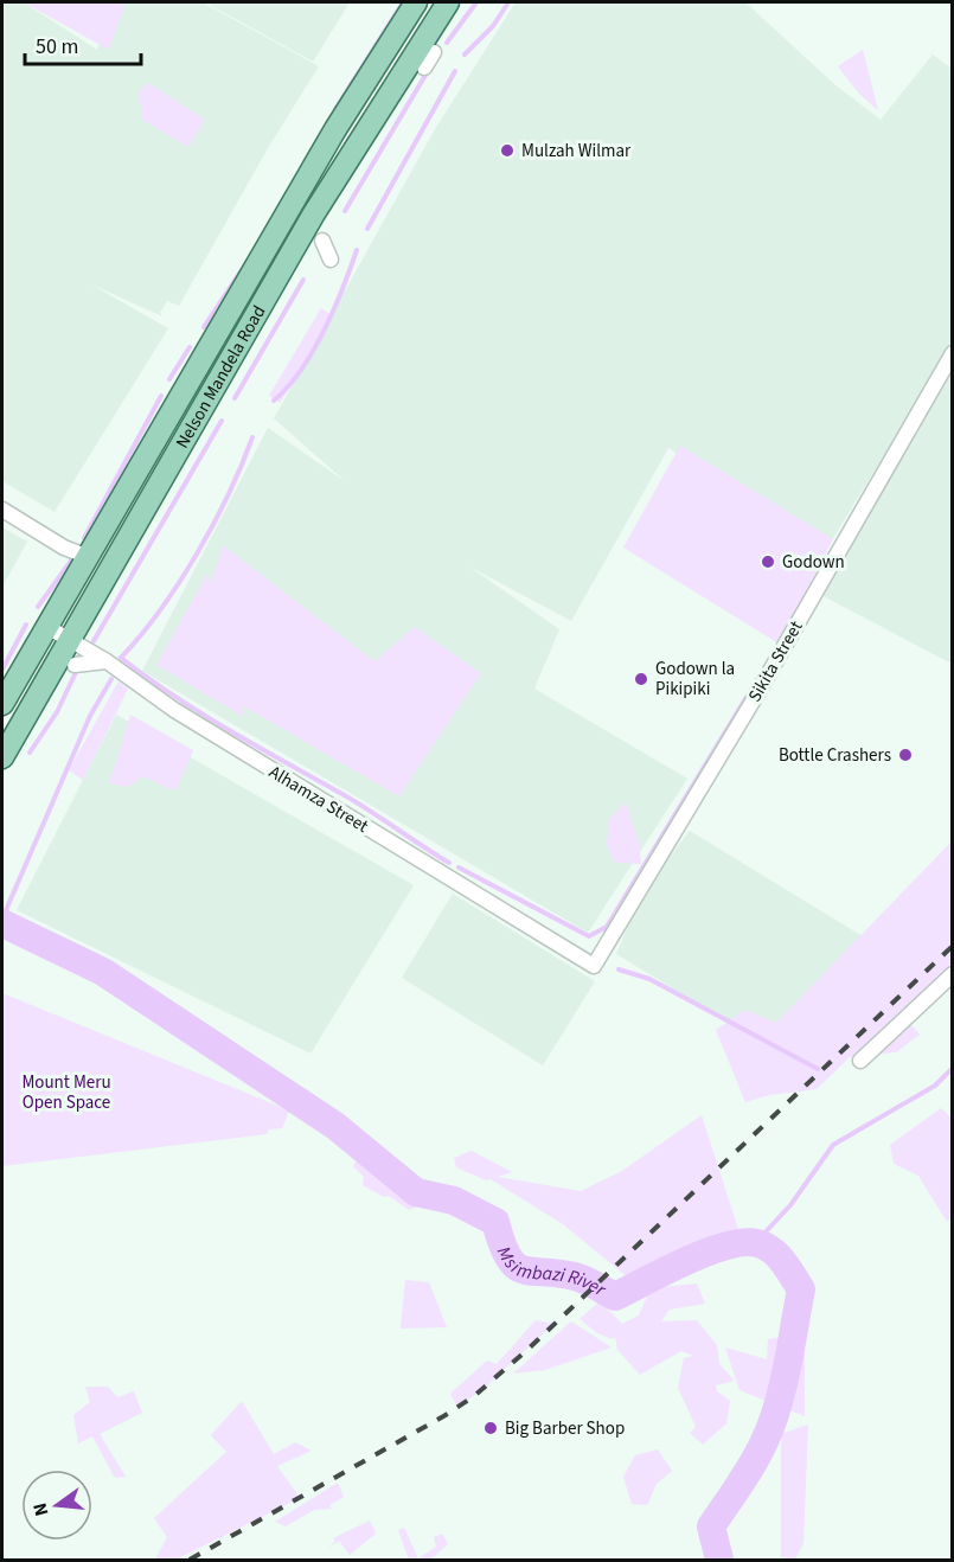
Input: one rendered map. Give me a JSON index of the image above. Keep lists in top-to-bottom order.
{
  "streets": {
    "main road": ["Nelson Mandela Road"],
    "street": ["Sikita Street", "Alhamza Street"]
  },
  "crossings": [
    ["Nelson Mandela Road", "Alhamza Street"],
    ["Sikita Street", "Alhamza Street"]
  ],
  "water": ["Msimbazi River"],
  "parks": ["Mount Meru Open Space"],
  "places": [
    "Mulzah Wilmar",
    "Godown",
    "Godown la Pikipiki",
    "Bottle Crashers",
    "Big Barber Shop"
  ],
  "scale_bar": "50 m",
  "north": "left"
}
